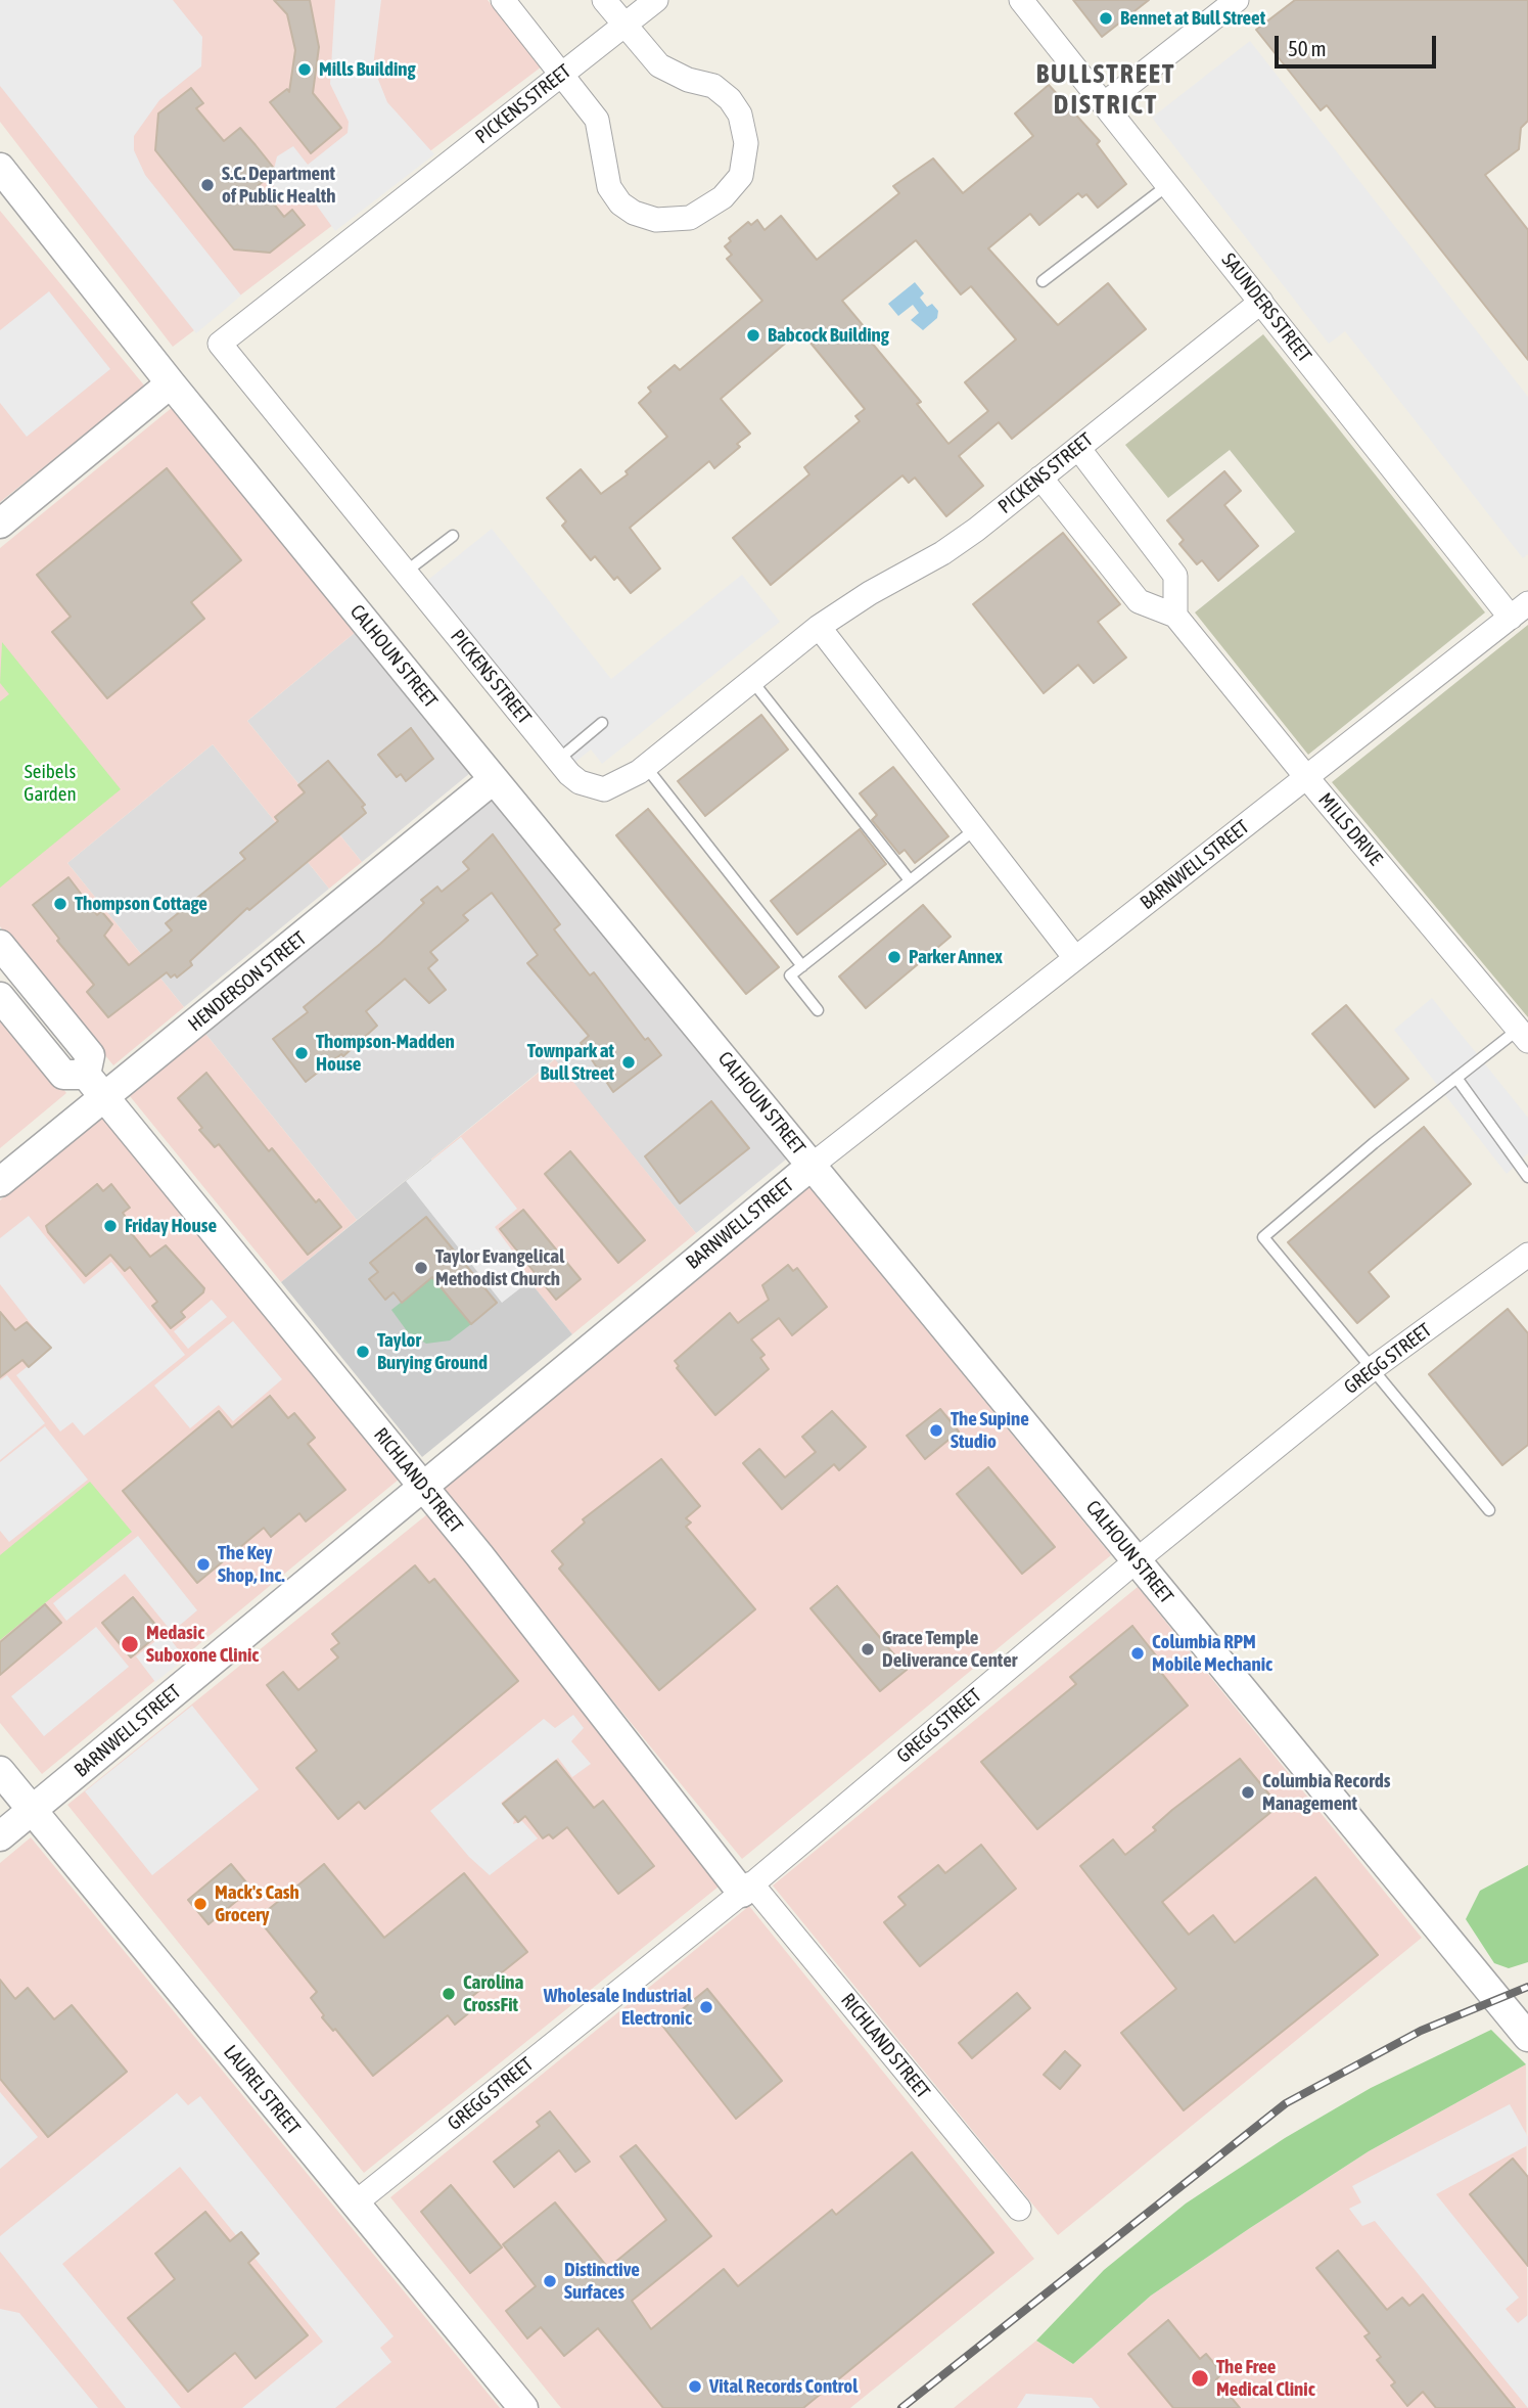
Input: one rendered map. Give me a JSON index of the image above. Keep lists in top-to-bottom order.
{
  "streets": {
    "street": [
      "PICKENS STREET",
      "SAUNDERS STREET",
      "CALHOUN STREET",
      "MILLS DRIVE",
      "BARNWELL STREET",
      "HENDERSON STREET",
      "GREGG STREET",
      "RICHLAND STREET",
      "LAUREL STREET"
    ]
  },
  "crossings": [
    ["PICKENS STREET", "SAUNDERS STREET"],
    ["PICKENS STREET", "MILLS DRIVE"],
    ["SAUNDERS STREET", "BARNWELL STREET"],
    ["CALHOUN STREET", "BARNWELL STREET"],
    ["CALHOUN STREET", "HENDERSON STREET"],
    ["CALHOUN STREET", "GREGG STREET"],
    ["MILLS DRIVE", "BARNWELL STREET"],
    ["BARNWELL STREET", "RICHLAND STREET"],
    ["BARNWELL STREET", "LAUREL STREET"],
    ["HENDERSON STREET", "RICHLAND STREET"],
    ["GREGG STREET", "RICHLAND STREET"],
    ["GREGG STREET", "LAUREL STREET"]
  ],
  "districts": ["BULLSTREET DISTRICT"],
  "parks": ["Seibels Garden"],
  "places": [
    "Bennet at Bull Street",
    "Mills Building",
    "S.C. Department of Public Health",
    "Babcock Building",
    "Thompson Cottage",
    "Parker Annex",
    "Thompson-Madden House",
    "Townpark at Bull Street",
    "Friday House",
    "Taylor Evangelical Methodist Church",
    "Taylor Burying Ground",
    "The Supine Studio",
    "The Key Shop, Inc.",
    "Medasic Suboxone Clinic",
    "Grace Temple Deliverance Center",
    "Columbia RPM Mobile Mechanic",
    "Columbia Records Management",
    "Mack's Cash Grocery",
    "Carolina CrossFit",
    "Wholesale Industrial Electronic",
    "Distinctive Surfaces",
    "The Free Medical Clinic",
    "Vital Records Control"
  ],
  "scale_bar": "50 m"
}
